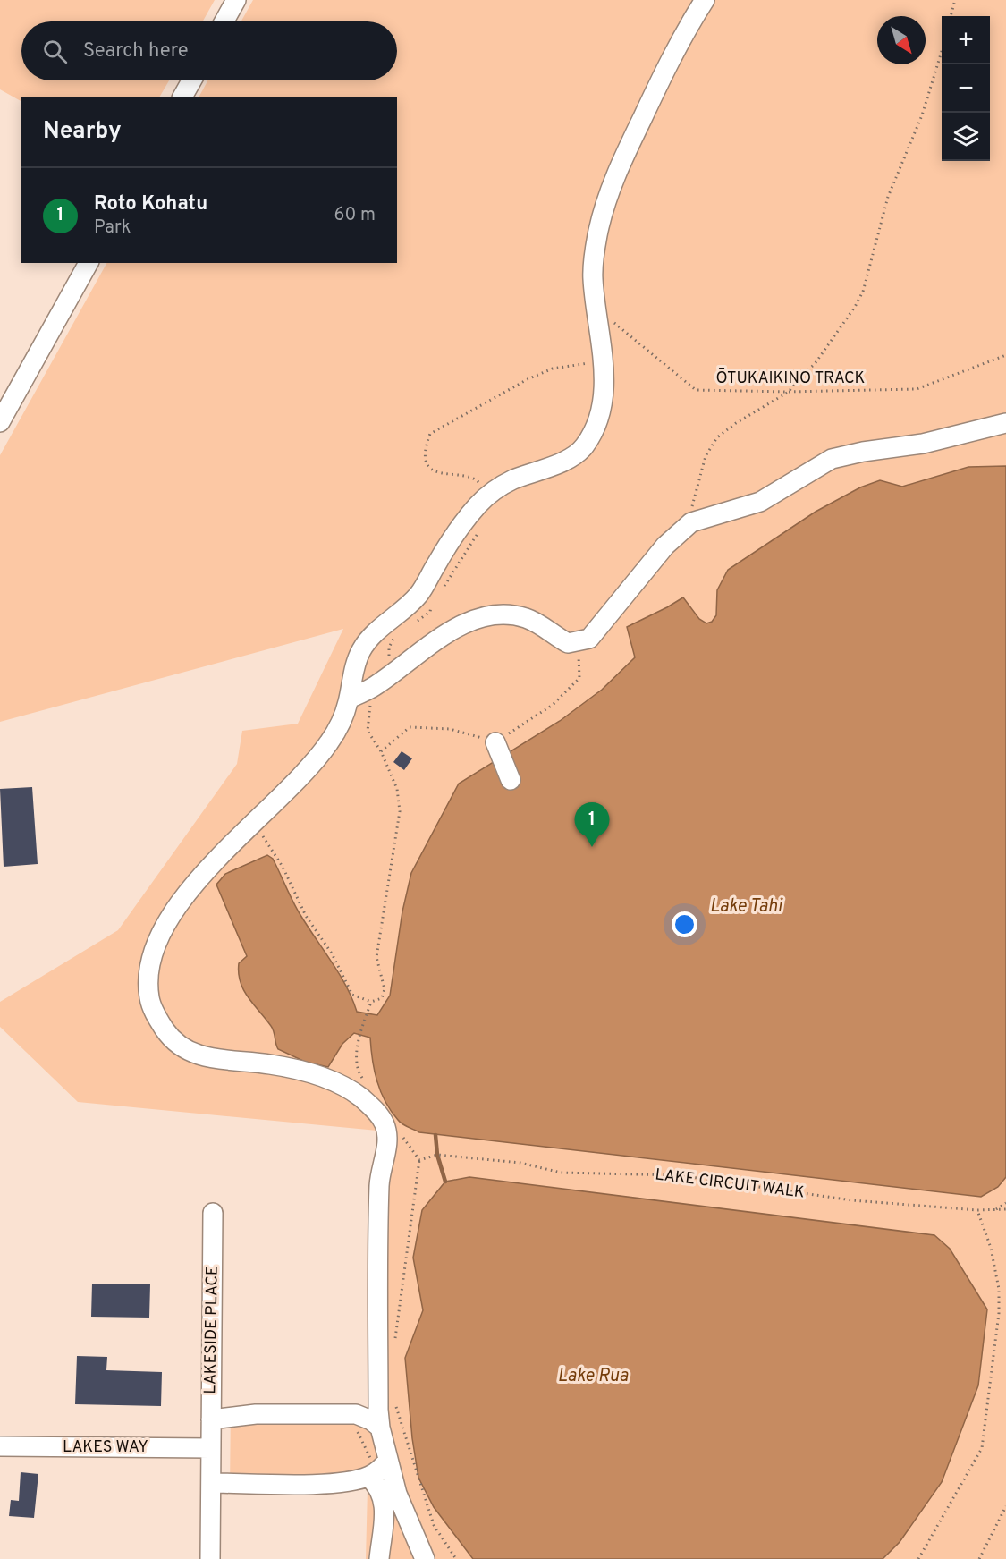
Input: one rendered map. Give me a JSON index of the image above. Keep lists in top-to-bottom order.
{
  "streets": {
    "street": ["LAKESIDE PLACE", "LAKES WAY"],
    "path": ["ŌTUKAIKINO TRACK", "LAKE CIRCUIT WALK"]
  },
  "crossings": [
    ["LAKESIDE PLACE", "LAKES WAY"]
  ],
  "water": ["Lake Tahi", "Lake Rua"],
  "north": "bottom right",
  "page": {
    "map_buttons": ["+", "−"],
    "search": "Search here",
    "heading": "Nearby",
    "list": [
      {
        "mark": "1",
        "name": "Roto Kohatu",
        "note": "Park",
        "value": "60 m"
      }
    ],
    "pins": "1"
  }
}
